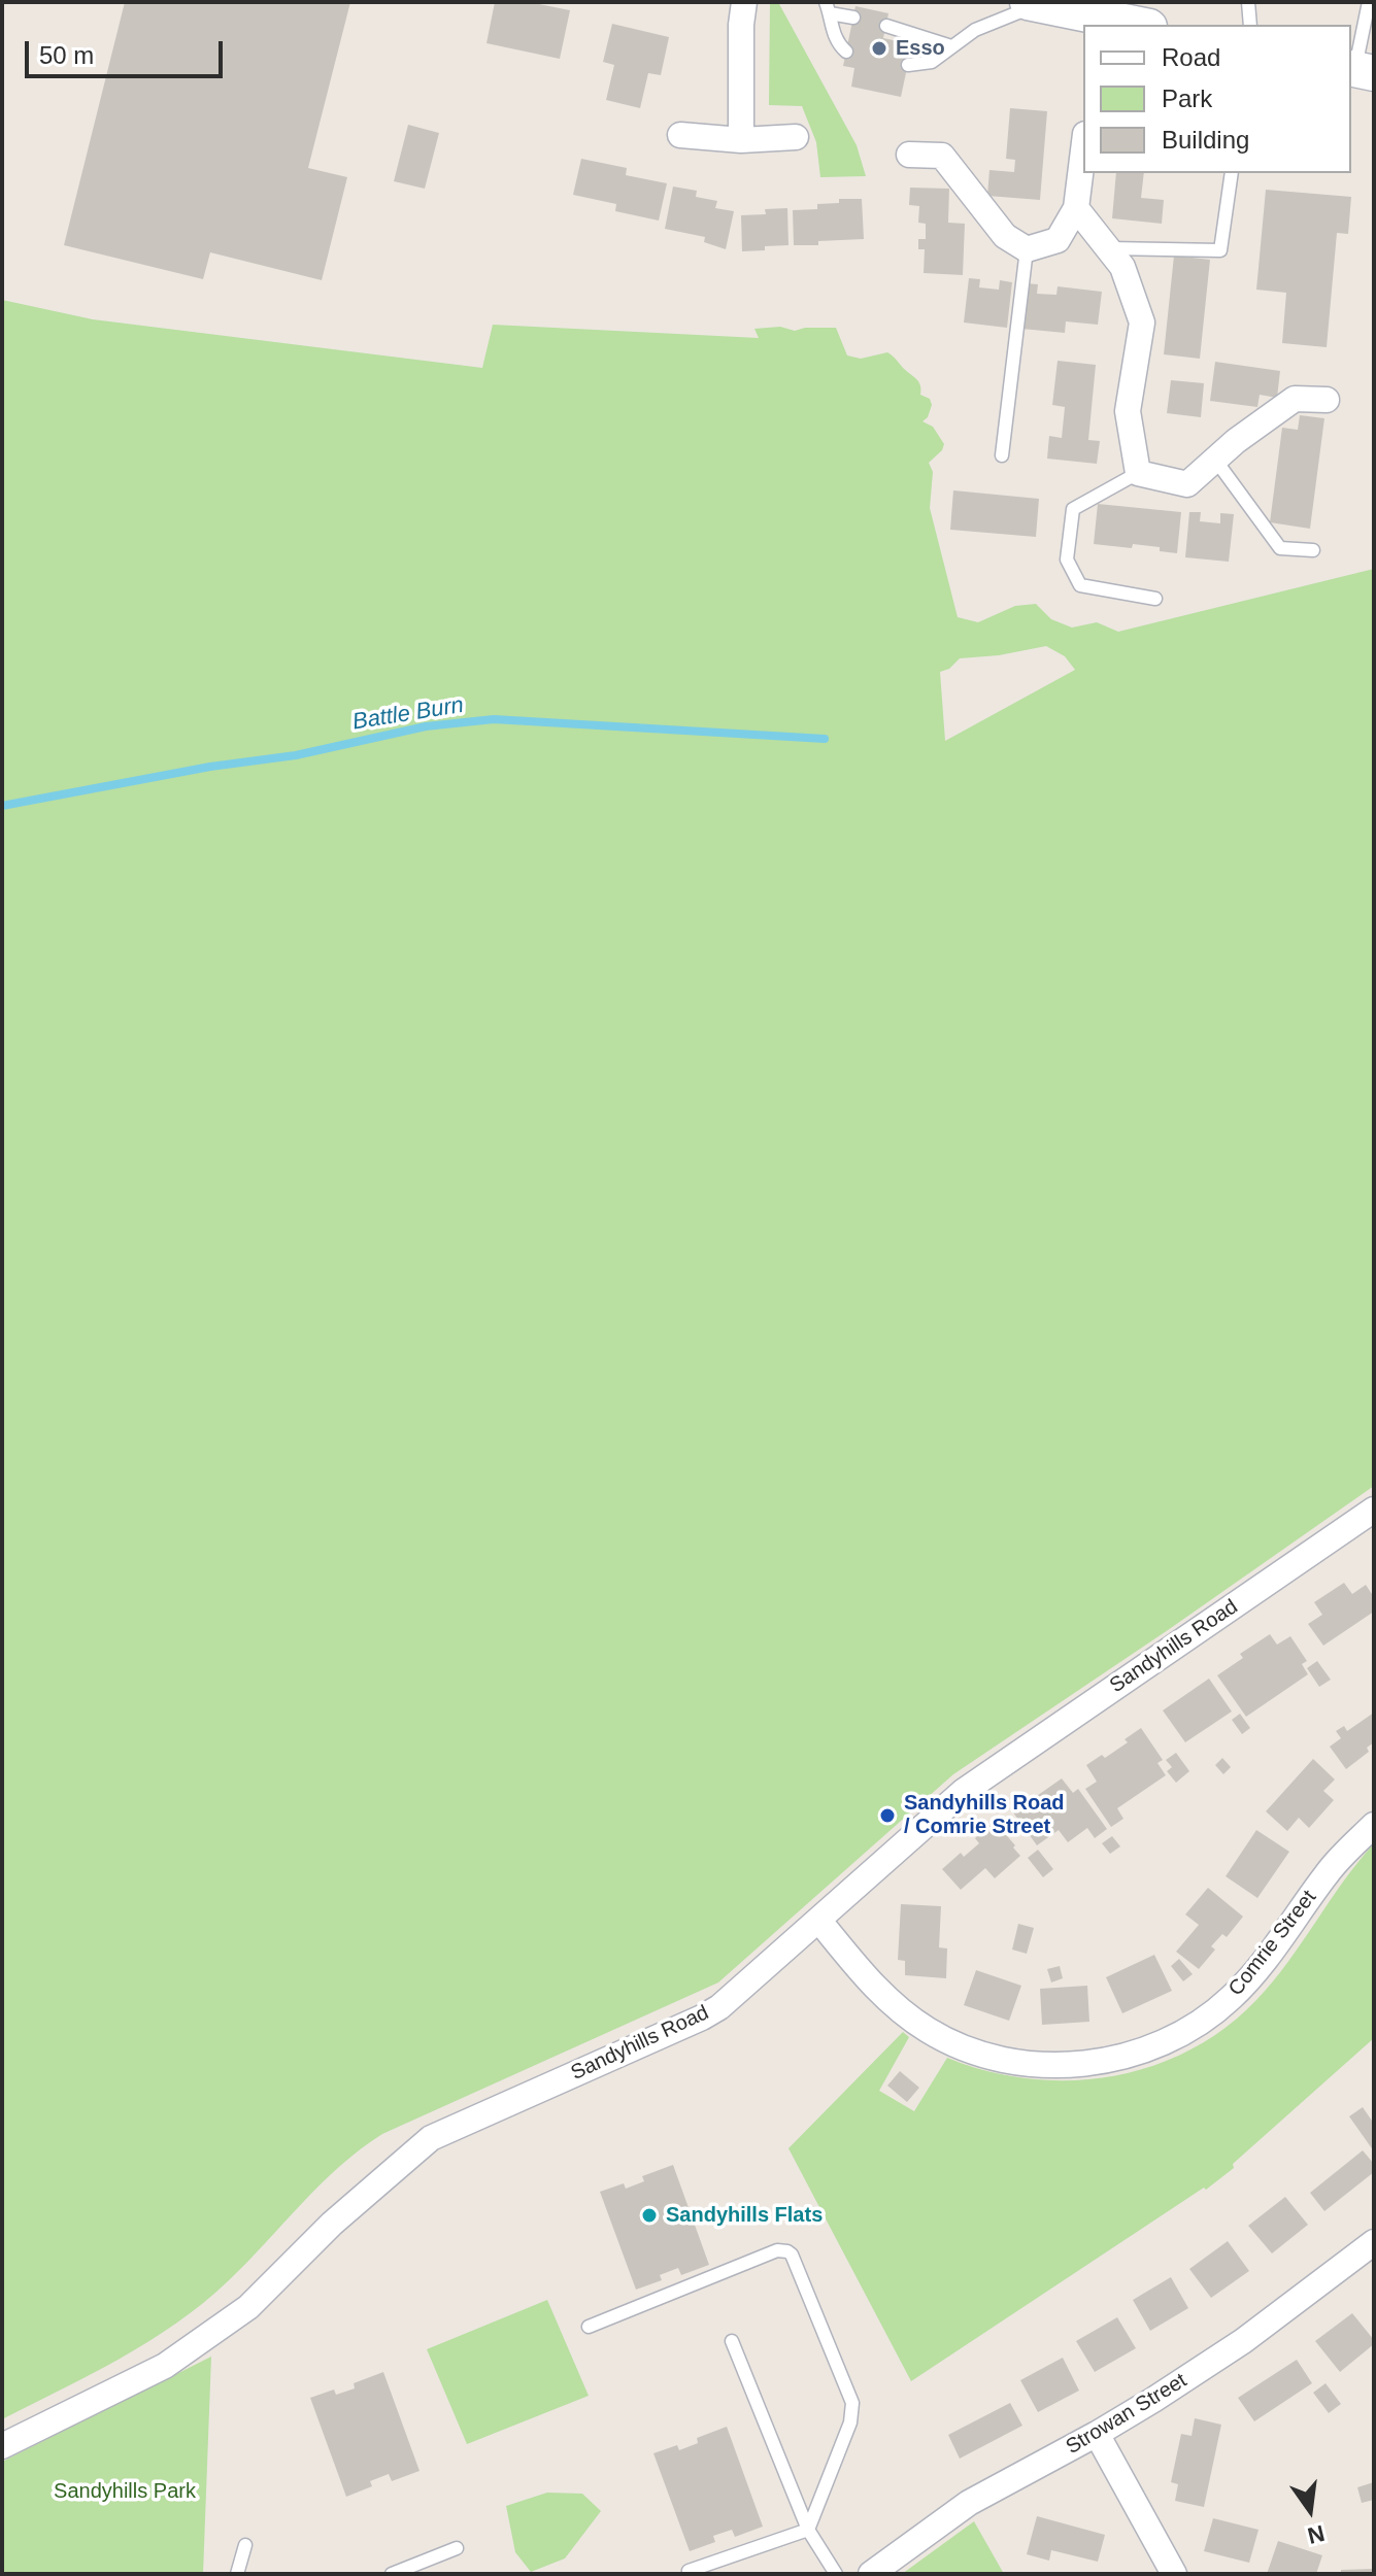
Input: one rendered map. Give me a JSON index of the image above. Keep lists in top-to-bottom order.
{
  "streets": {
    "street": ["Sandyhills Road", "Comrie Street", "Strowan Street"]
  },
  "crossings": [
    ["Sandyhills Road", "Comrie Street"]
  ],
  "water": ["Battle Burn"],
  "parks": ["Sandyhills Park"],
  "places": ["Esso", "Sandyhills Road / Comrie Street", "Sandyhills Flats"],
  "legend": ["Road", "Park", "Building"],
  "scale_bar": "50 m",
  "north": "bottom"
}
